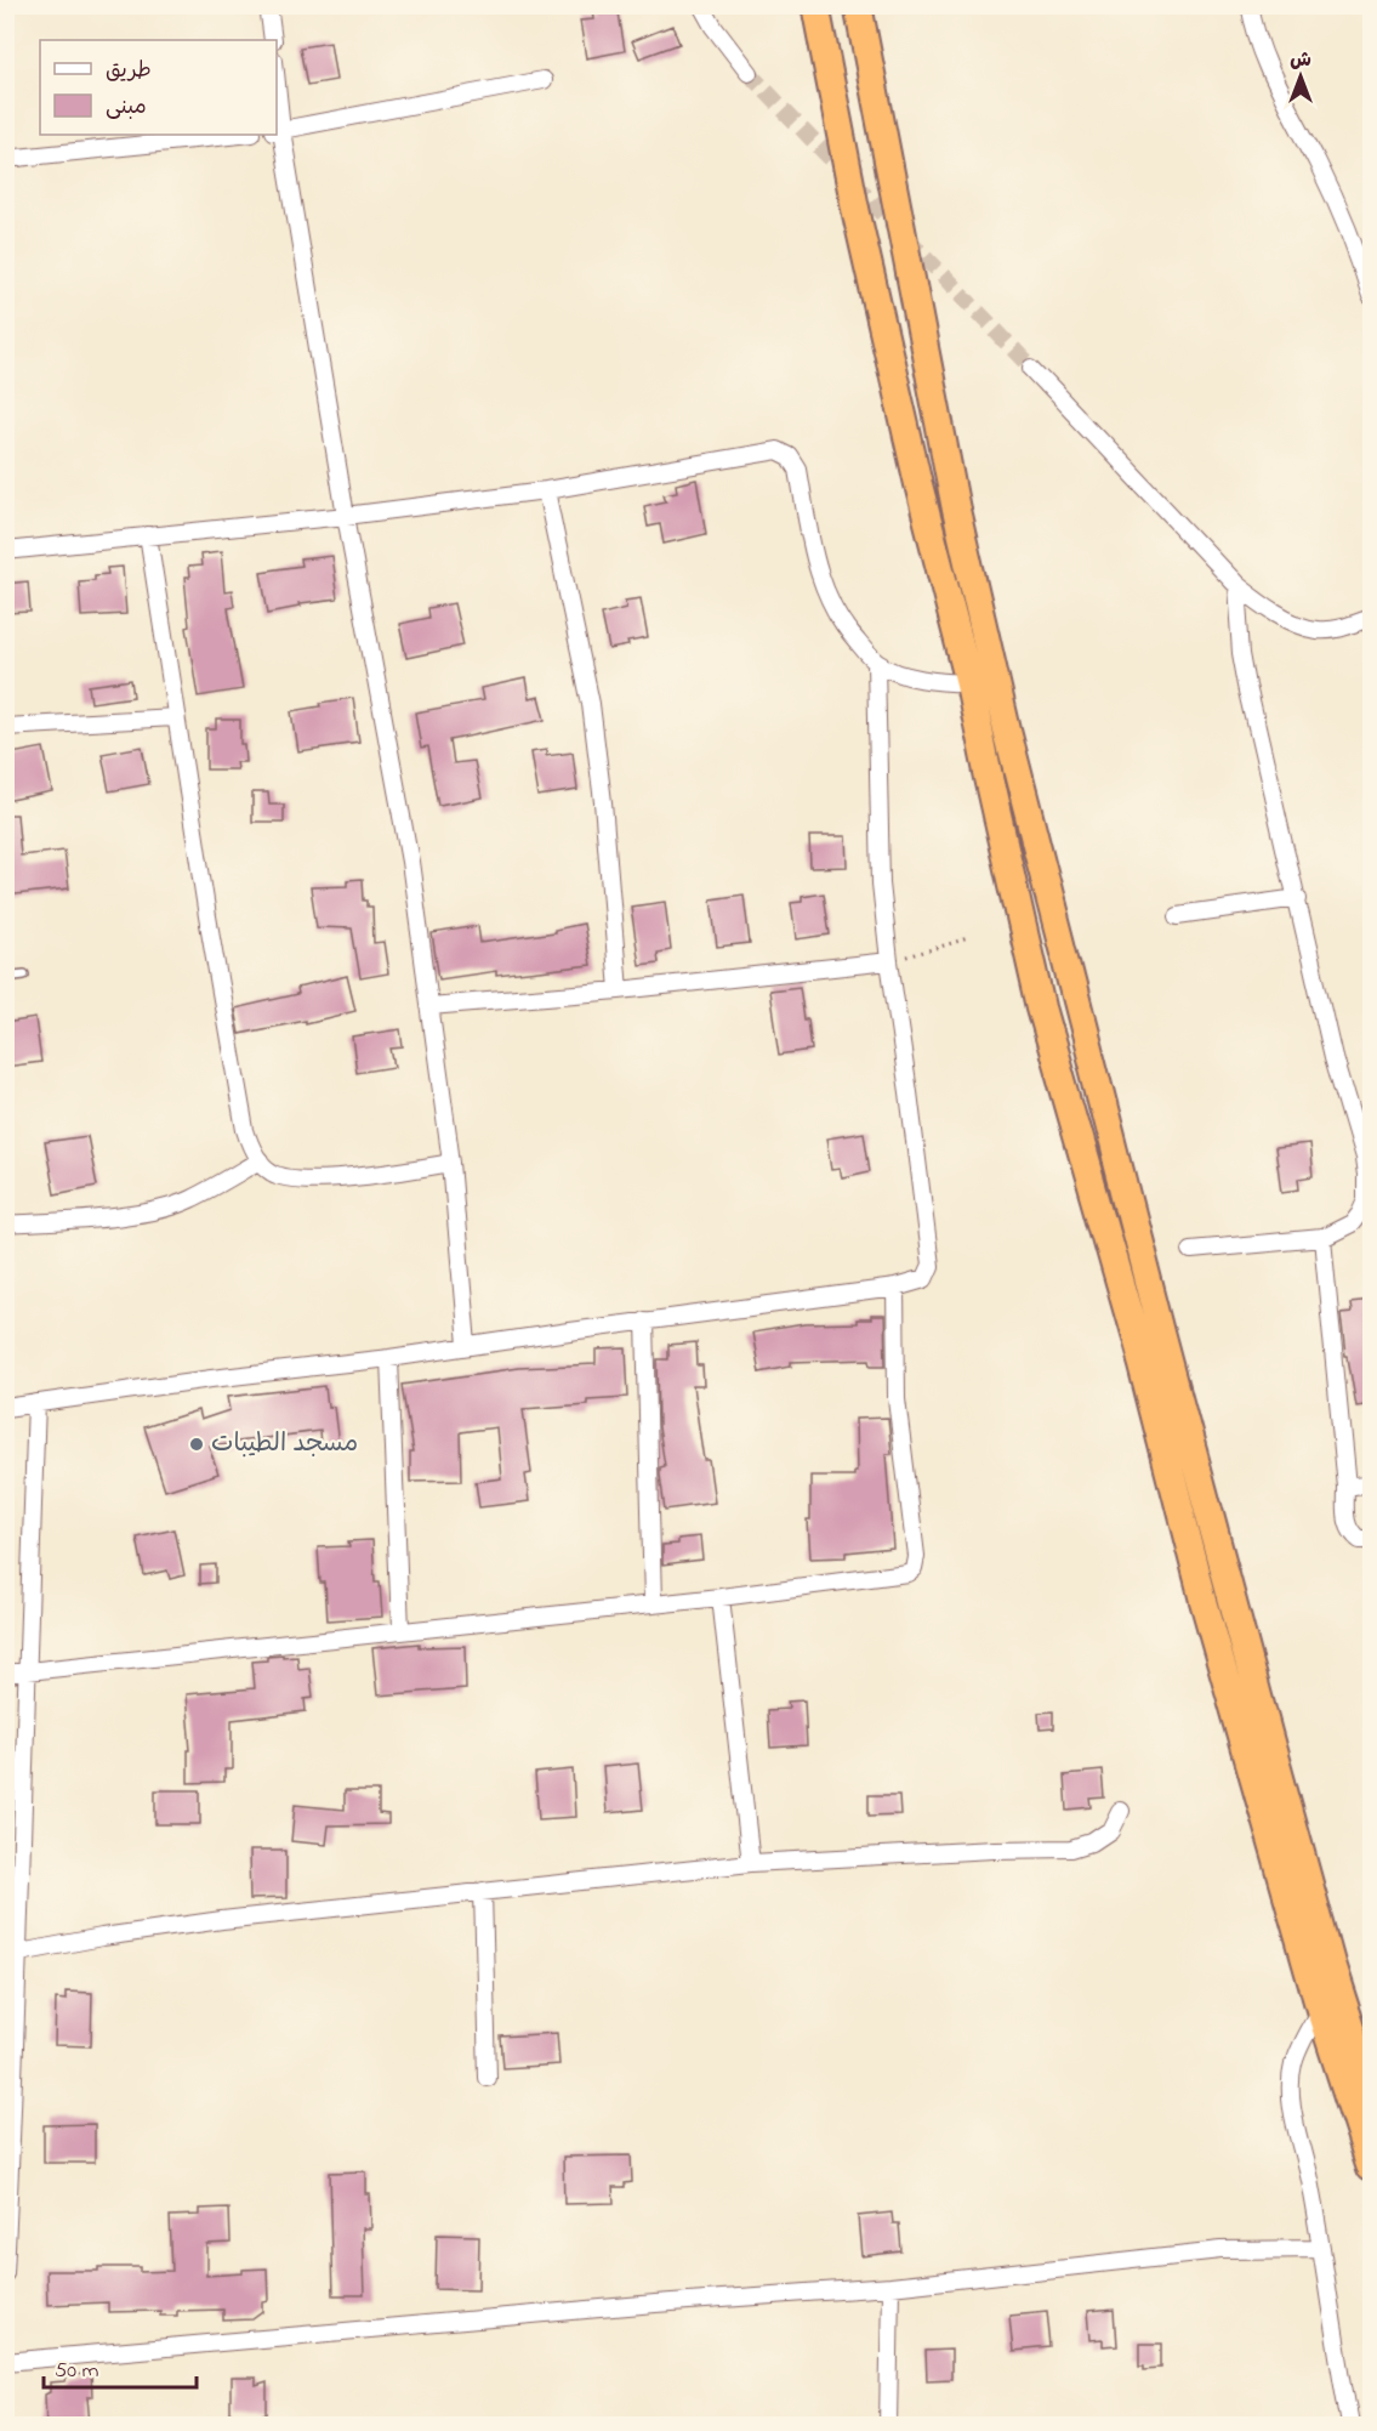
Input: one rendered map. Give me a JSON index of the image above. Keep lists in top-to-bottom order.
{
  "places": ["مسجد الطيبات"],
  "legend": ["طريق", "مبنى"],
  "scale_bar": "50 m",
  "north": "top"
}
